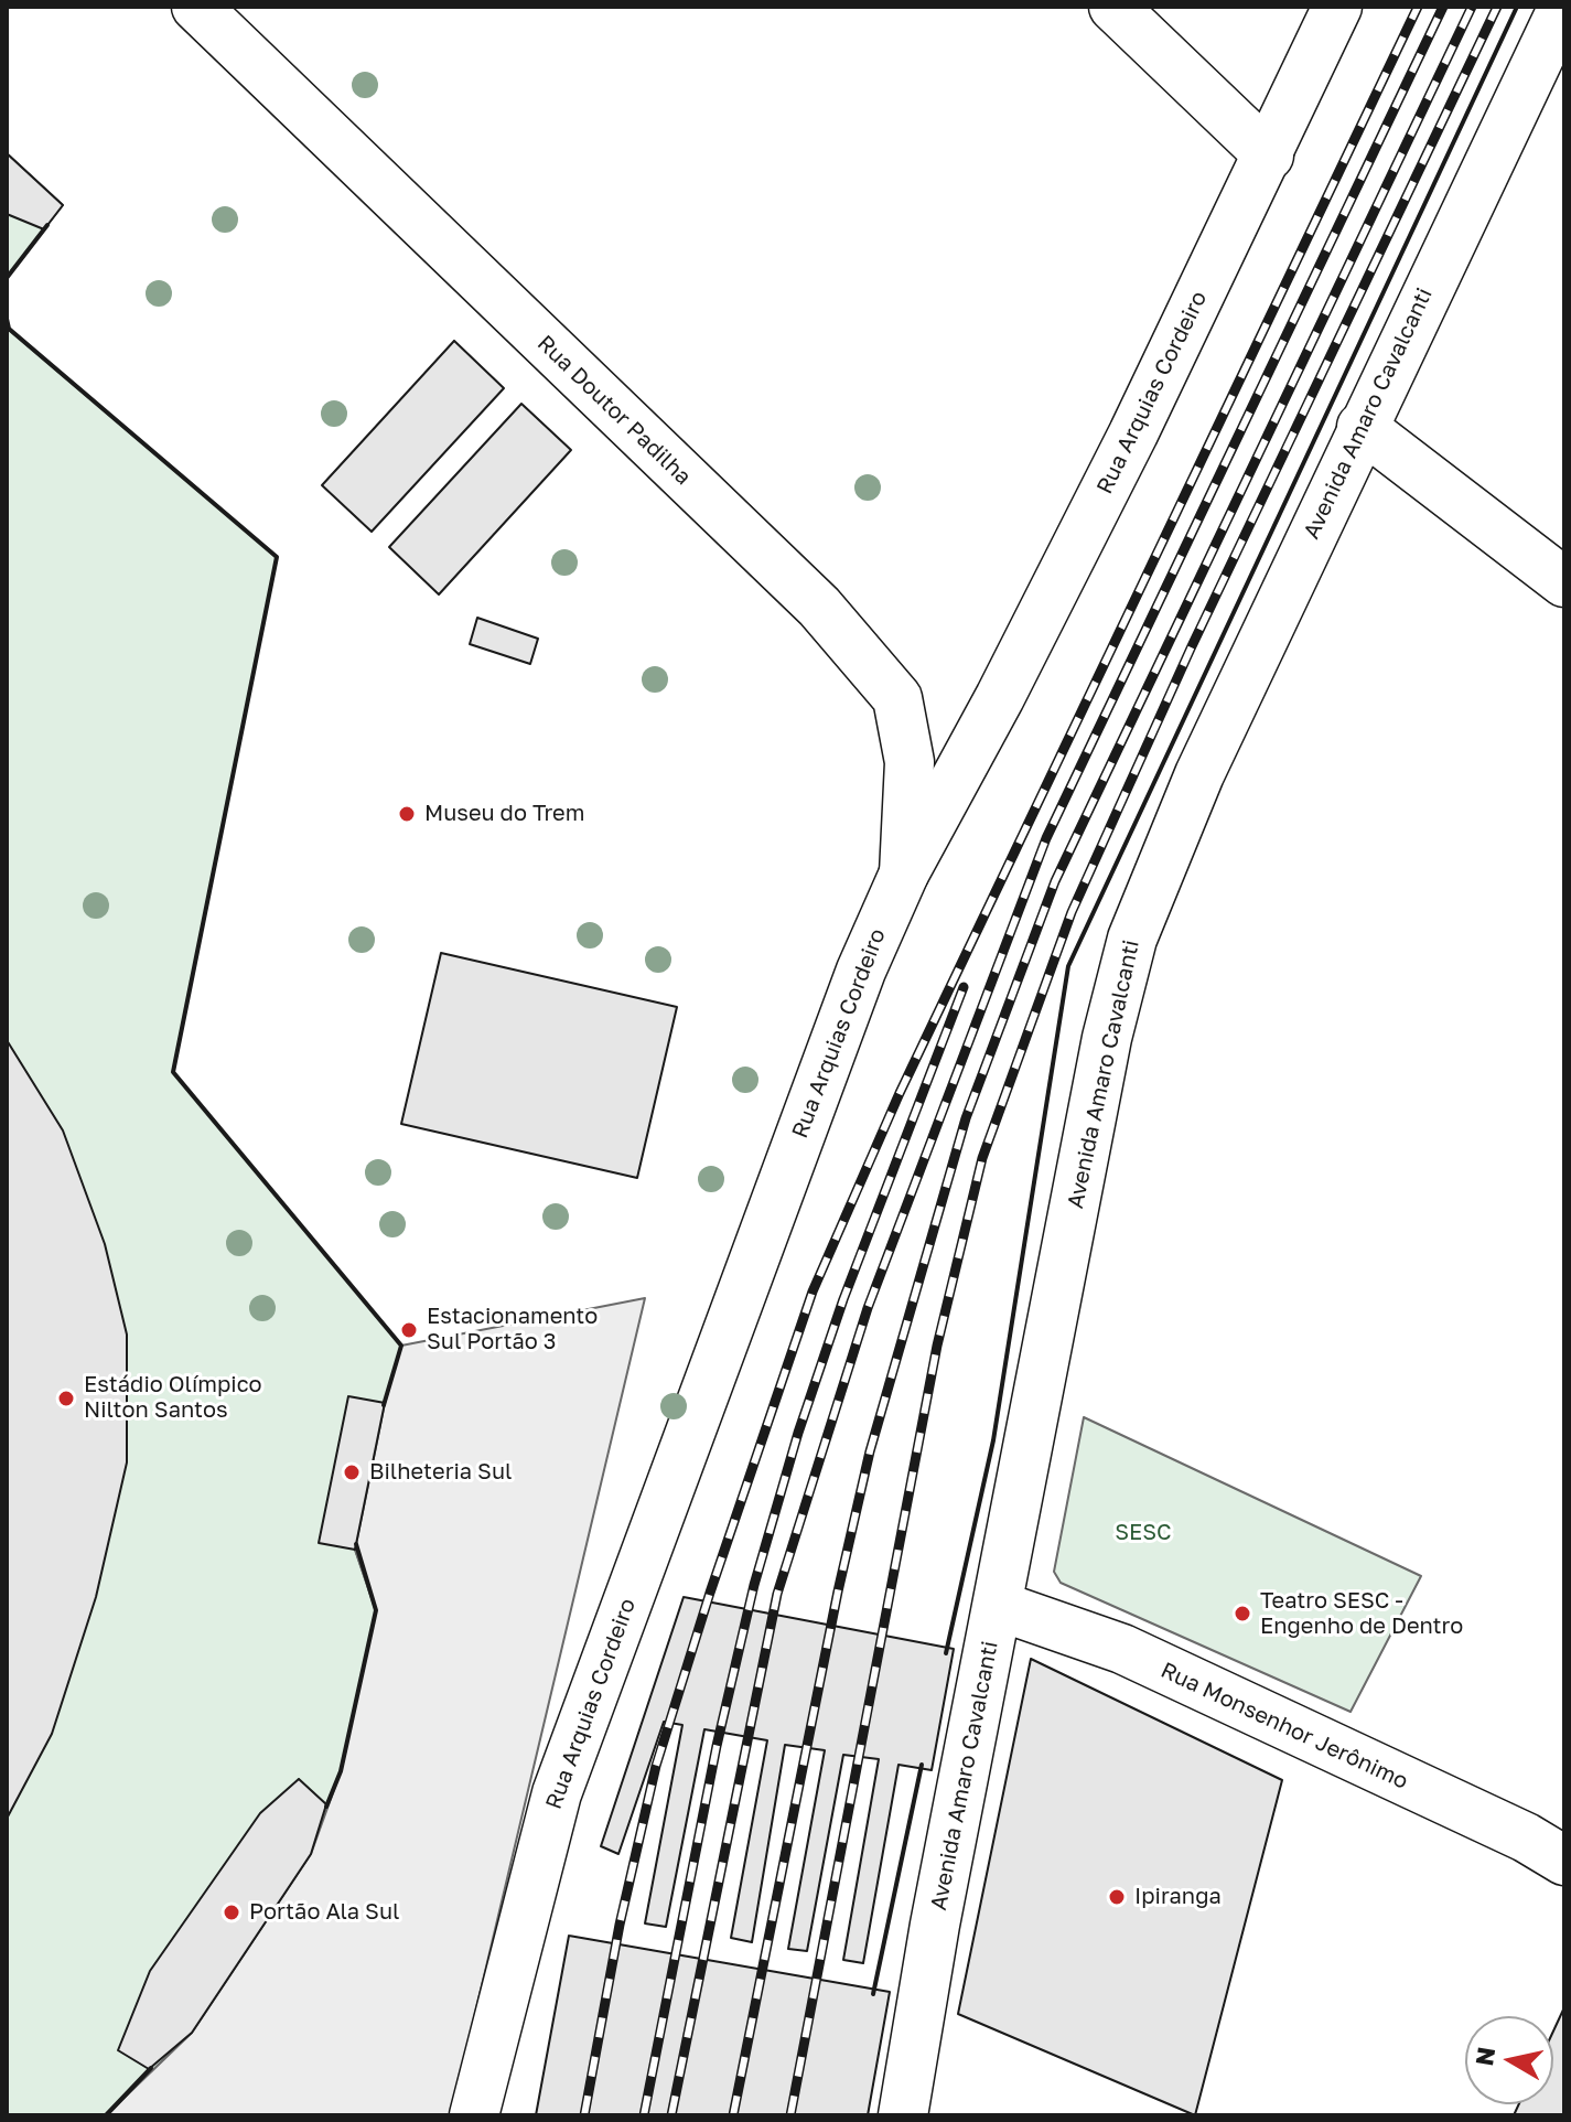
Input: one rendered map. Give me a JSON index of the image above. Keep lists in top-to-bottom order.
{
  "streets": {
    "main road": [
      "Rua Arquias Cordeiro",
      "Rua Doutor Padilha",
      "Avenida Amaro Cavalcanti",
      "Rua Monsenhor Jerônimo"
    ]
  },
  "crossings": [
    ["Rua Arquias Cordeiro", "Rua Doutor Padilha"],
    ["Avenida Amaro Cavalcanti", "Rua Monsenhor Jerônimo"]
  ],
  "parks": ["SESC"],
  "places": [
    "Museu do Trem",
    "Estacionamento Sul Portão 3",
    "Estádio Olímpico Nilton Santos",
    "Bilheteria Sul",
    "Teatro SESC - Engenho de Dentro",
    "Ipiranga",
    "Portão Ala Sul"
  ],
  "north": "left"
}
